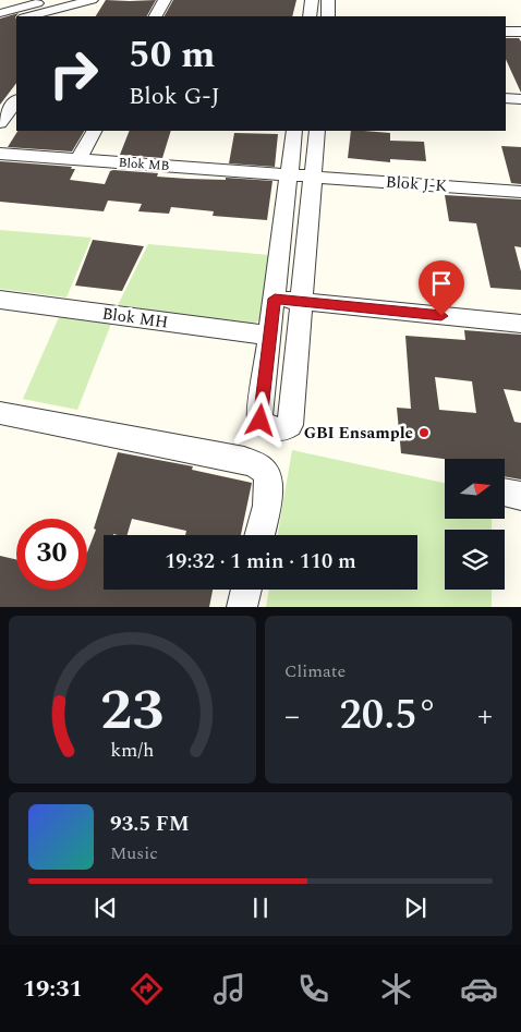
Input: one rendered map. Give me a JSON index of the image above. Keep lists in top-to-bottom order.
{
  "streets": {
    "street": ["Blok MB", "Blok J-K", "Blok MH"]
  },
  "crossings": [
    ["Blok MB", "Blok J-K"]
  ],
  "places": ["GBI Ensample"],
  "north": "right",
  "page": {
    "turn": ["50 m", "Blok G-J"],
    "limit": "30",
    "trip": "19:32 · 1 min · 110 m",
    "tile": "Climate",
    "heat": ["−", "20.5°", "+"],
    "song": ["93.5 FM", "Music"],
    "tabs": "19:31",
    "gauge": ["23", "km/h"]
  }
}
